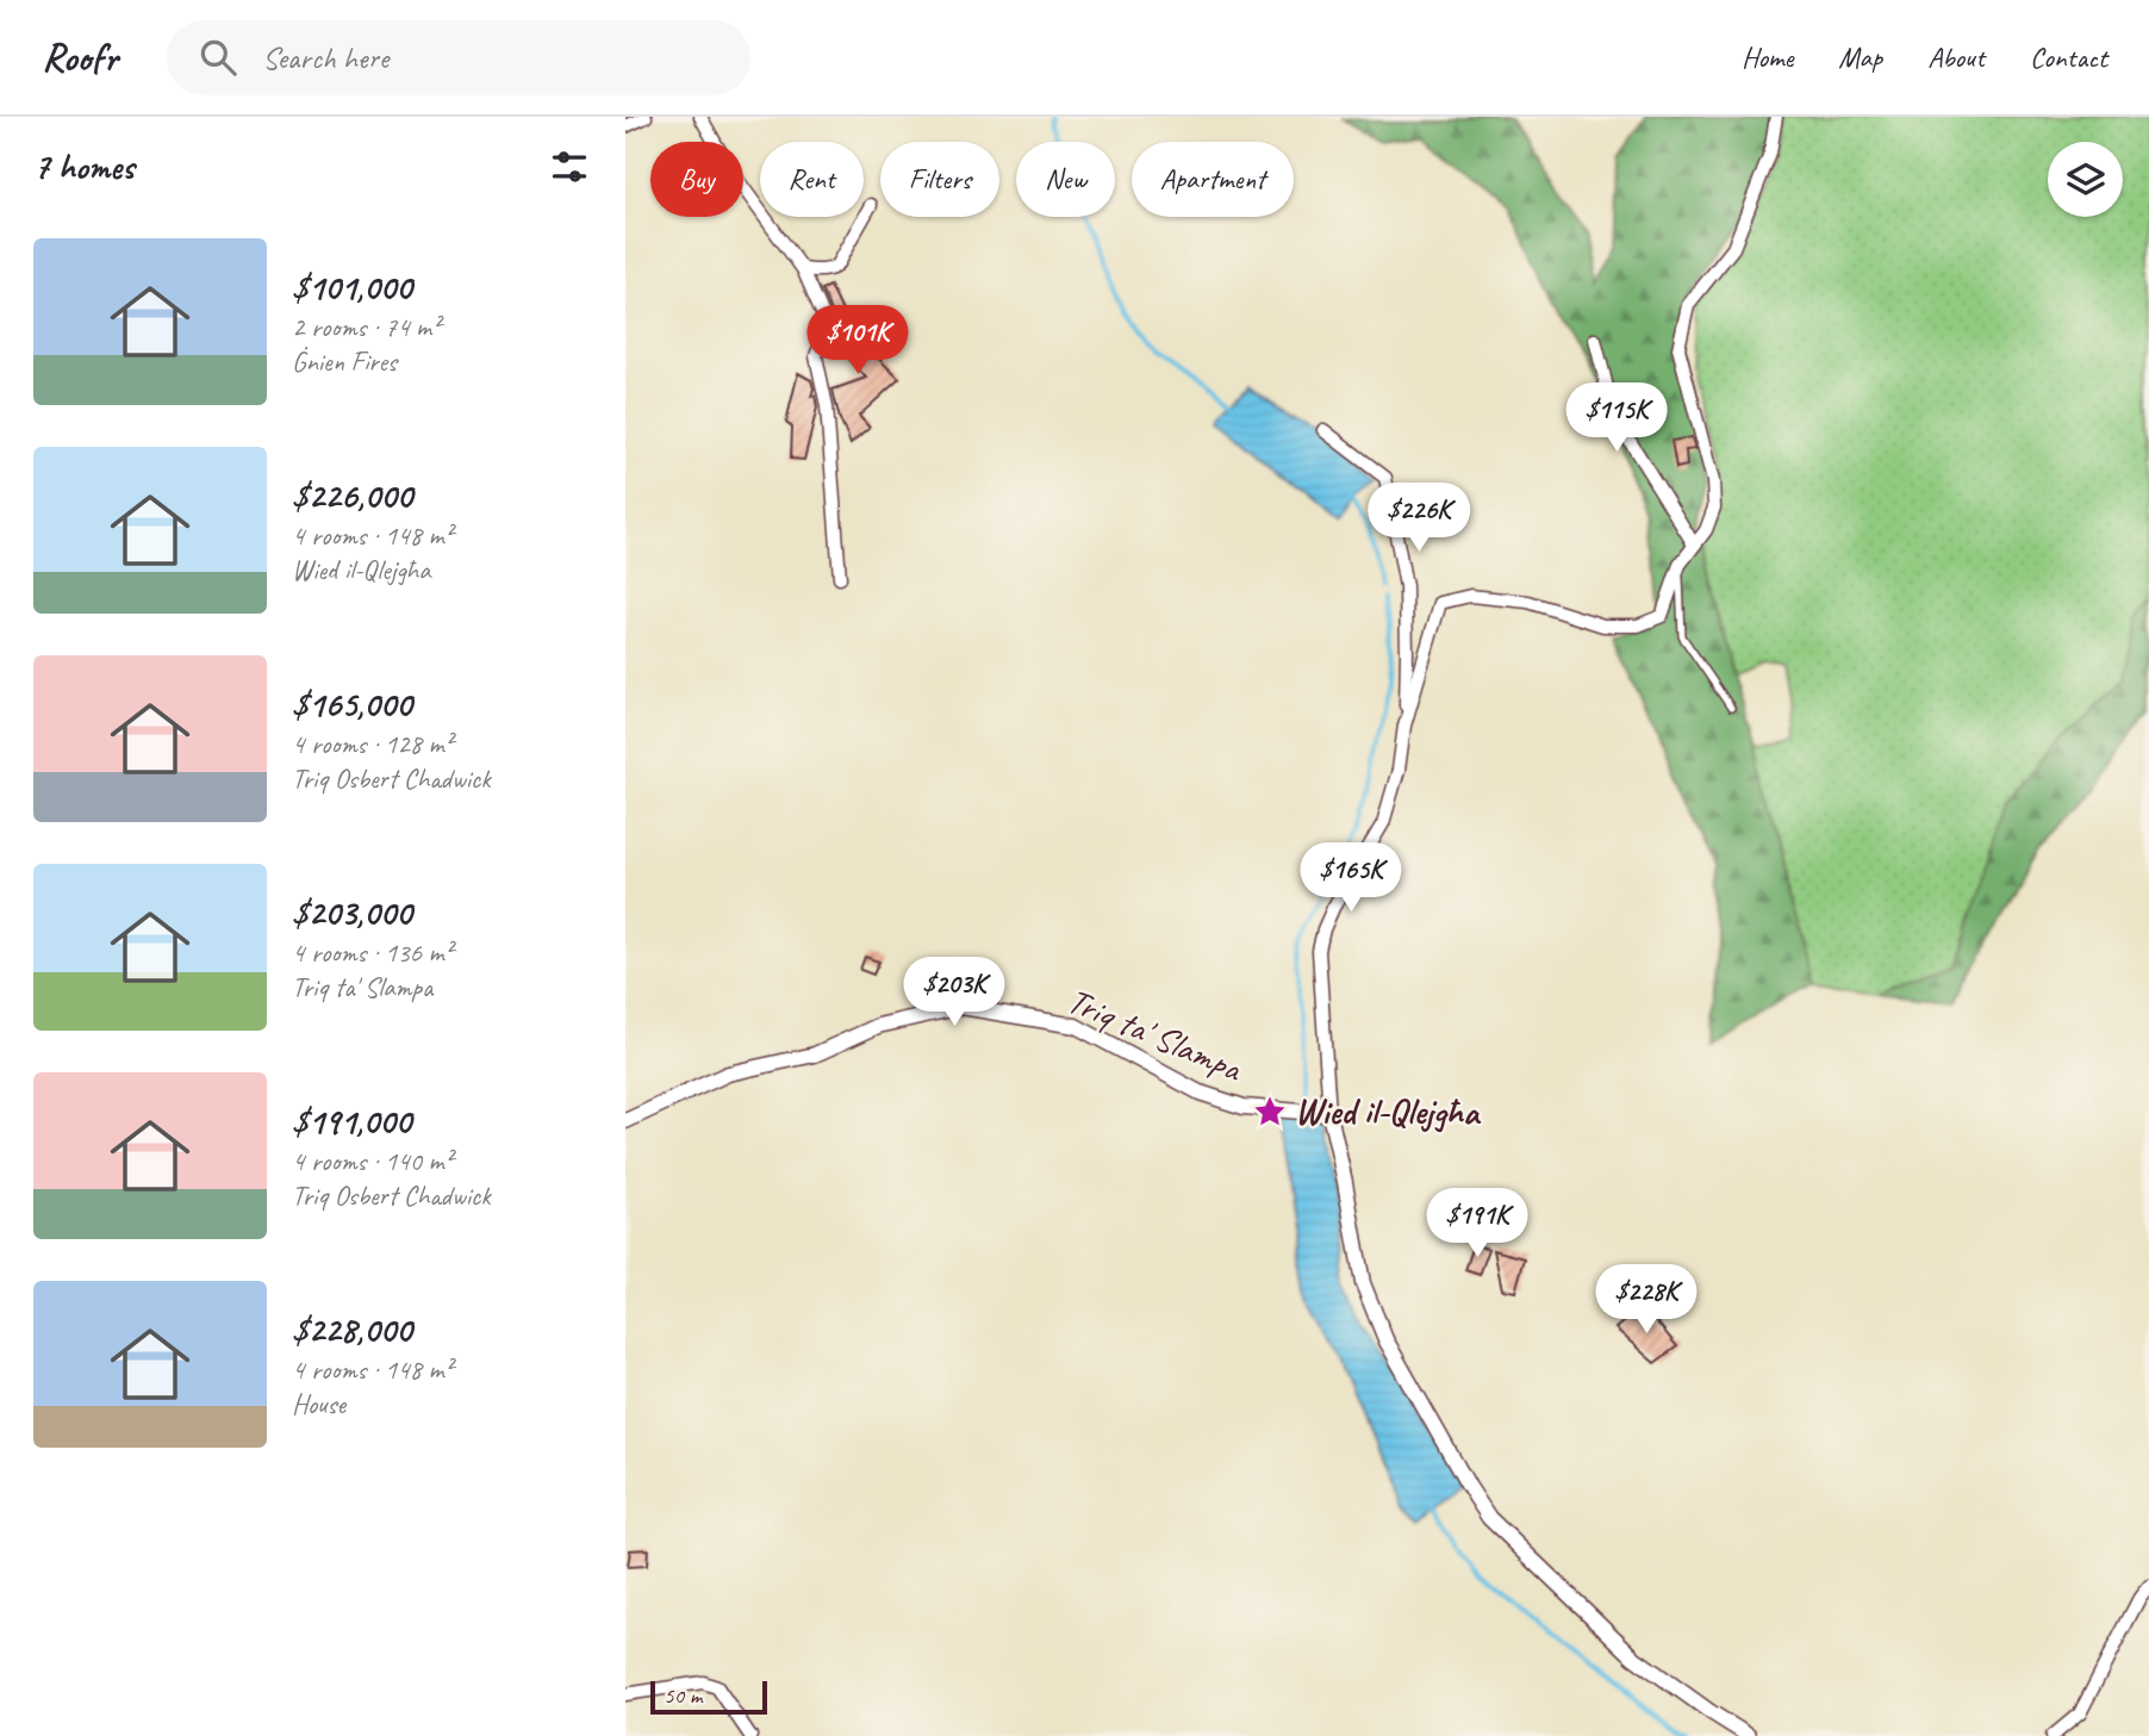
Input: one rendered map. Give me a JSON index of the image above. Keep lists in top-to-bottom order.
{
  "streets": {
    "street": ["Triq ta' Slampa"]
  },
  "places": {
    "place": ["Wied il-Qlejgħa"]
  },
  "scale_bar": "50 m",
  "page": {
    "header": "Roofr",
    "search": "Search here",
    "nav": [
      "Home",
      "Map",
      "About",
      "Contact"
    ],
    "heading": "7 homes",
    "chip": [
      "Buy",
      "Rent",
      "Filters",
      "New",
      "Apartment"
    ],
    "list": [
      {
        "name": "$101,000",
        "note": "2 rooms · 74 m² · Ġnien Fires"
      },
      {
        "name": "$226,000",
        "note": "4 rooms · 148 m² · Wied il-Qlejgħa"
      },
      {
        "name": "$165,000",
        "note": "4 rooms · 128 m² · Triq Osbert Chadwick"
      },
      {
        "name": "$203,000",
        "note": "4 rooms · 136 m² · Triq ta' Slampa"
      },
      {
        "name": "$191,000",
        "note": "4 rooms · 140 m² · Triq Osbert Chadwick"
      },
      {
        "name": "$228,000",
        "note": "4 rooms · 148 m² · House"
      }
    ],
    "price": [
      "$101K",
      "$115K",
      "$226K",
      "$165K",
      "$203K",
      "$191K",
      "$228K"
    ],
    "scale": "50 m"
  }
}
